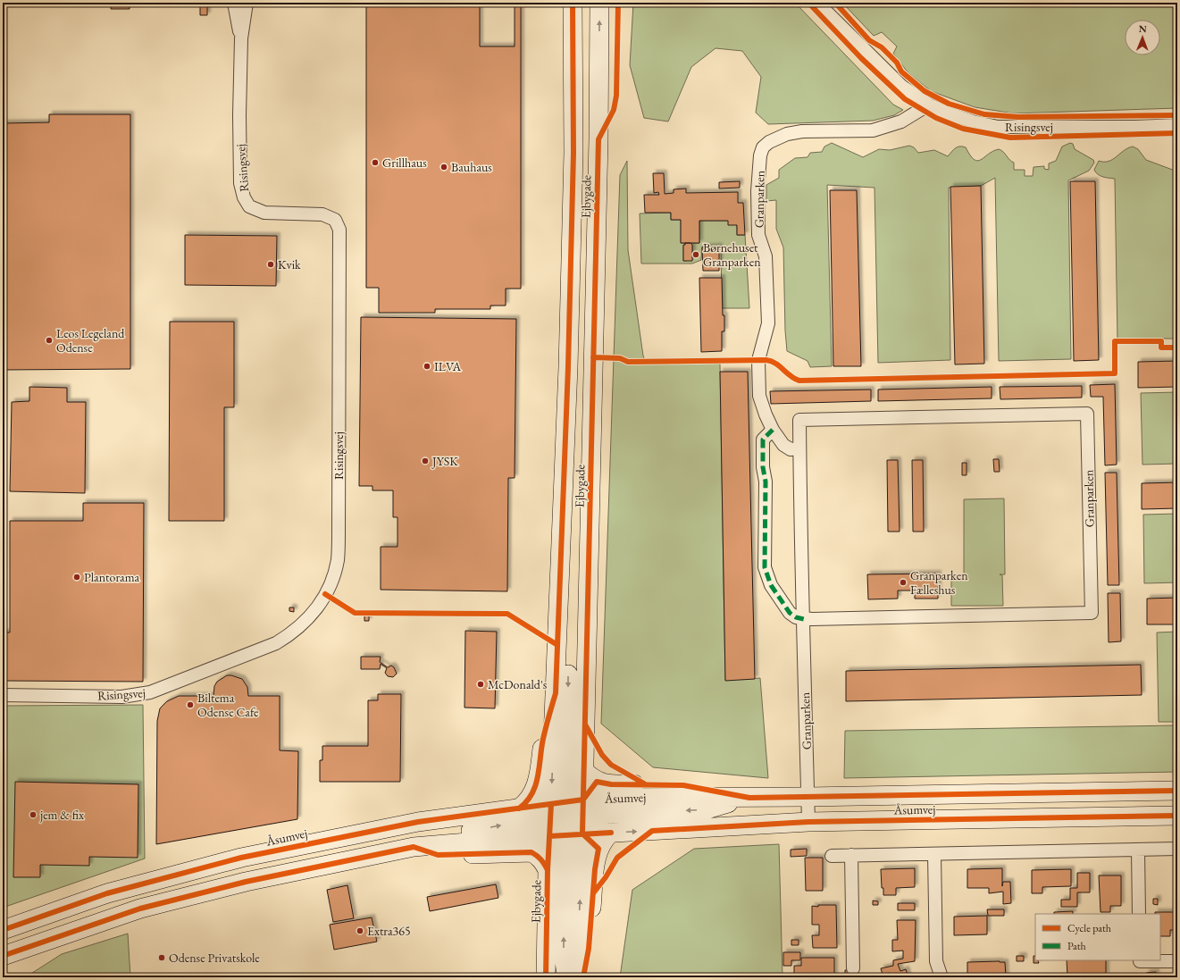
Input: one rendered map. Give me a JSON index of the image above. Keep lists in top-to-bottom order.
{
  "streets": {
    "main road": ["Ejbygade", "Åsumvej"],
    "street": ["Risingsvej", "Granparken"]
  },
  "crossings": [
    ["Risingsvej", "Granparken"],
    ["Ejbygade", "Åsumvej"],
    ["Granparken", "Åsumvej"]
  ],
  "places": [
    "Grillhaus",
    "Bauhaus",
    "Børnehuset Granparken",
    "Kvik",
    "Leos Legeland Odense",
    "ILVA",
    "JYSK",
    "Plantorama",
    "Granparken Fælleshus",
    "McDonald's",
    "Biltema Odense Cafe",
    "jem & fix",
    "Extra365",
    "Odense Privatskole"
  ],
  "legend": ["Cycle path", "Path"],
  "north": "top"
}
